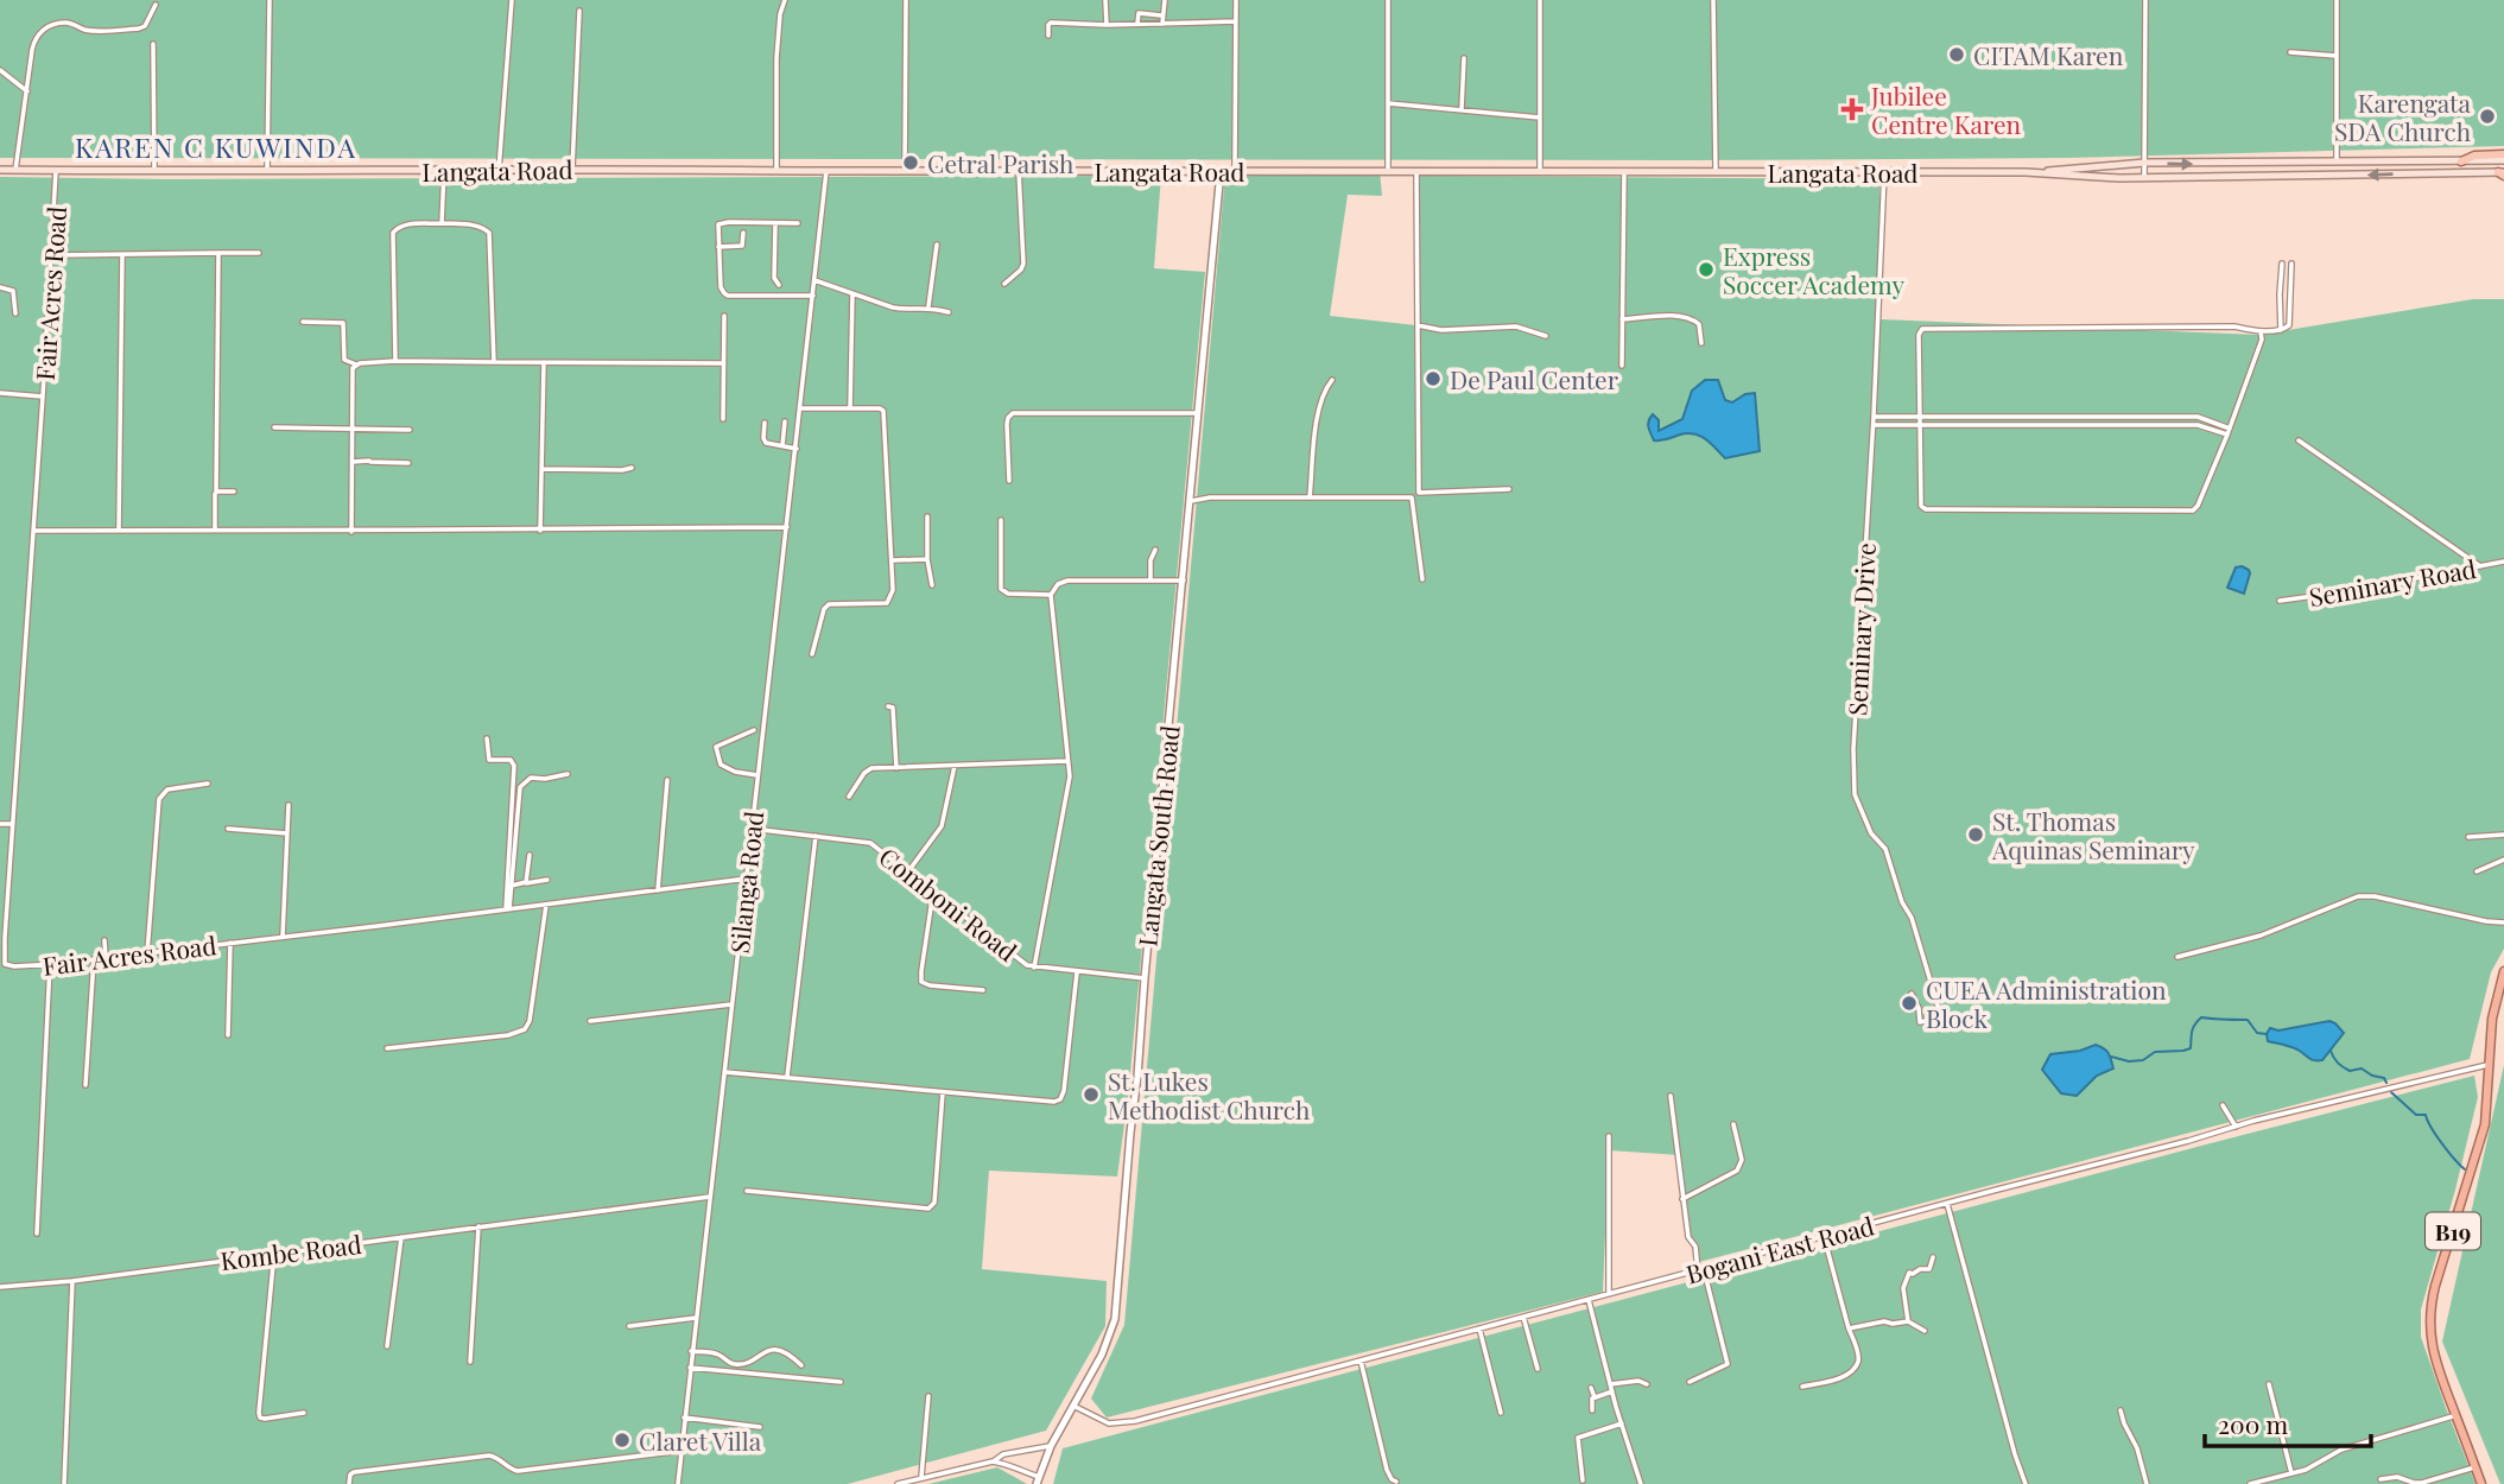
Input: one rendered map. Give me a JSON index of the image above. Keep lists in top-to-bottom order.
{
  "streets": {
    "highway": ["B19"],
    "main road": ["Langata Road"],
    "street": [
      "Fair Acres Road",
      "Seminary Road",
      "Seminary Drive",
      "Langata South Road",
      "Silanga Road",
      "Comboni Road",
      "Bogani East Road",
      "Kombe Road"
    ]
  },
  "crossings": [
    ["Langata Road", "Fair Acres Road"],
    ["Langata Road", "Seminary Drive"],
    ["Langata Road", "Langata South Road"],
    ["Langata Road", "Silanga Road"],
    ["Fair Acres Road", "Silanga Road"],
    ["Langata South Road", "Comboni Road"],
    ["Langata South Road", "Bogani East Road"],
    ["Silanga Road", "Comboni Road"],
    ["Silanga Road", "Kombe Road"],
    ["B19", "Bogani East Road"]
  ],
  "districts": ["KAREN C KUWINDA"],
  "places": {
    "other": [
      "CITAM Karen",
      "Karengata SDA Church",
      "Cetral Parish",
      "Express Soccer Academy",
      "De Paul Center",
      "St. Thomas Aquinas Seminary",
      "CUEA Administration Block",
      "St. Lukes Methodist Church",
      "Claret Villa"
    ],
    "health": ["Jubilee Centre Karen"]
  },
  "scale_bar": "200 m"
}
